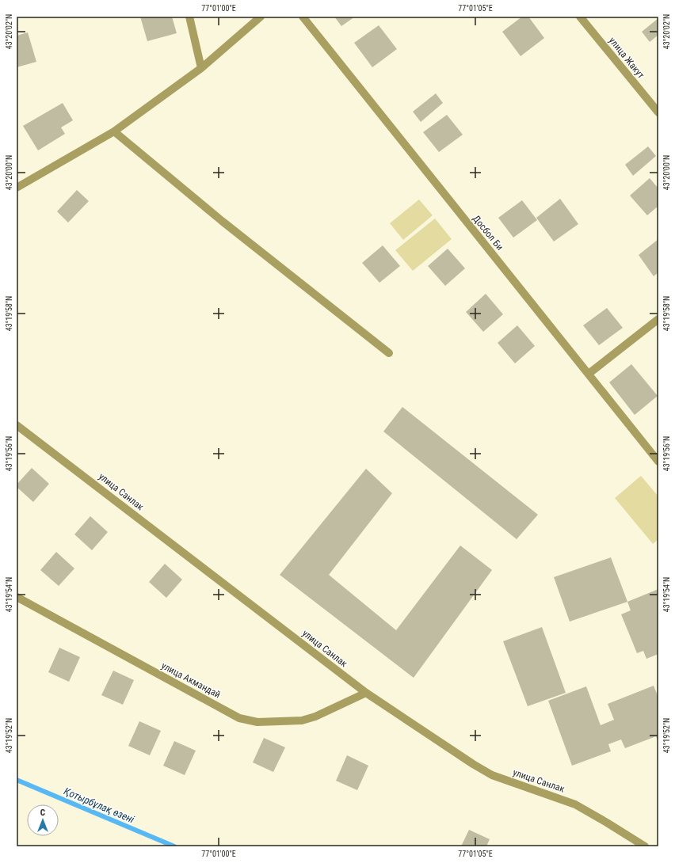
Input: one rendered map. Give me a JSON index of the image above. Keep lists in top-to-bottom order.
{
  "streets": {
    "street": [
      "улица Жакут",
      "Досбол Би",
      "улица Санлак",
      "улица Акмандай"
    ]
  },
  "crossings": [
    ["улица Санлак", "улица Акмандай"]
  ],
  "water": ["Қотырбұлақ өзені"],
  "north": "top",
  "coordinates": [
    "77°01'00\"E",
    "77°01'05\"E",
    "43°20'02\"N",
    "43°20'00\"N",
    "43°19'58\"N",
    "43°19'56\"N",
    "43°19'54\"N",
    "43°19'52\"N"
  ]
}
